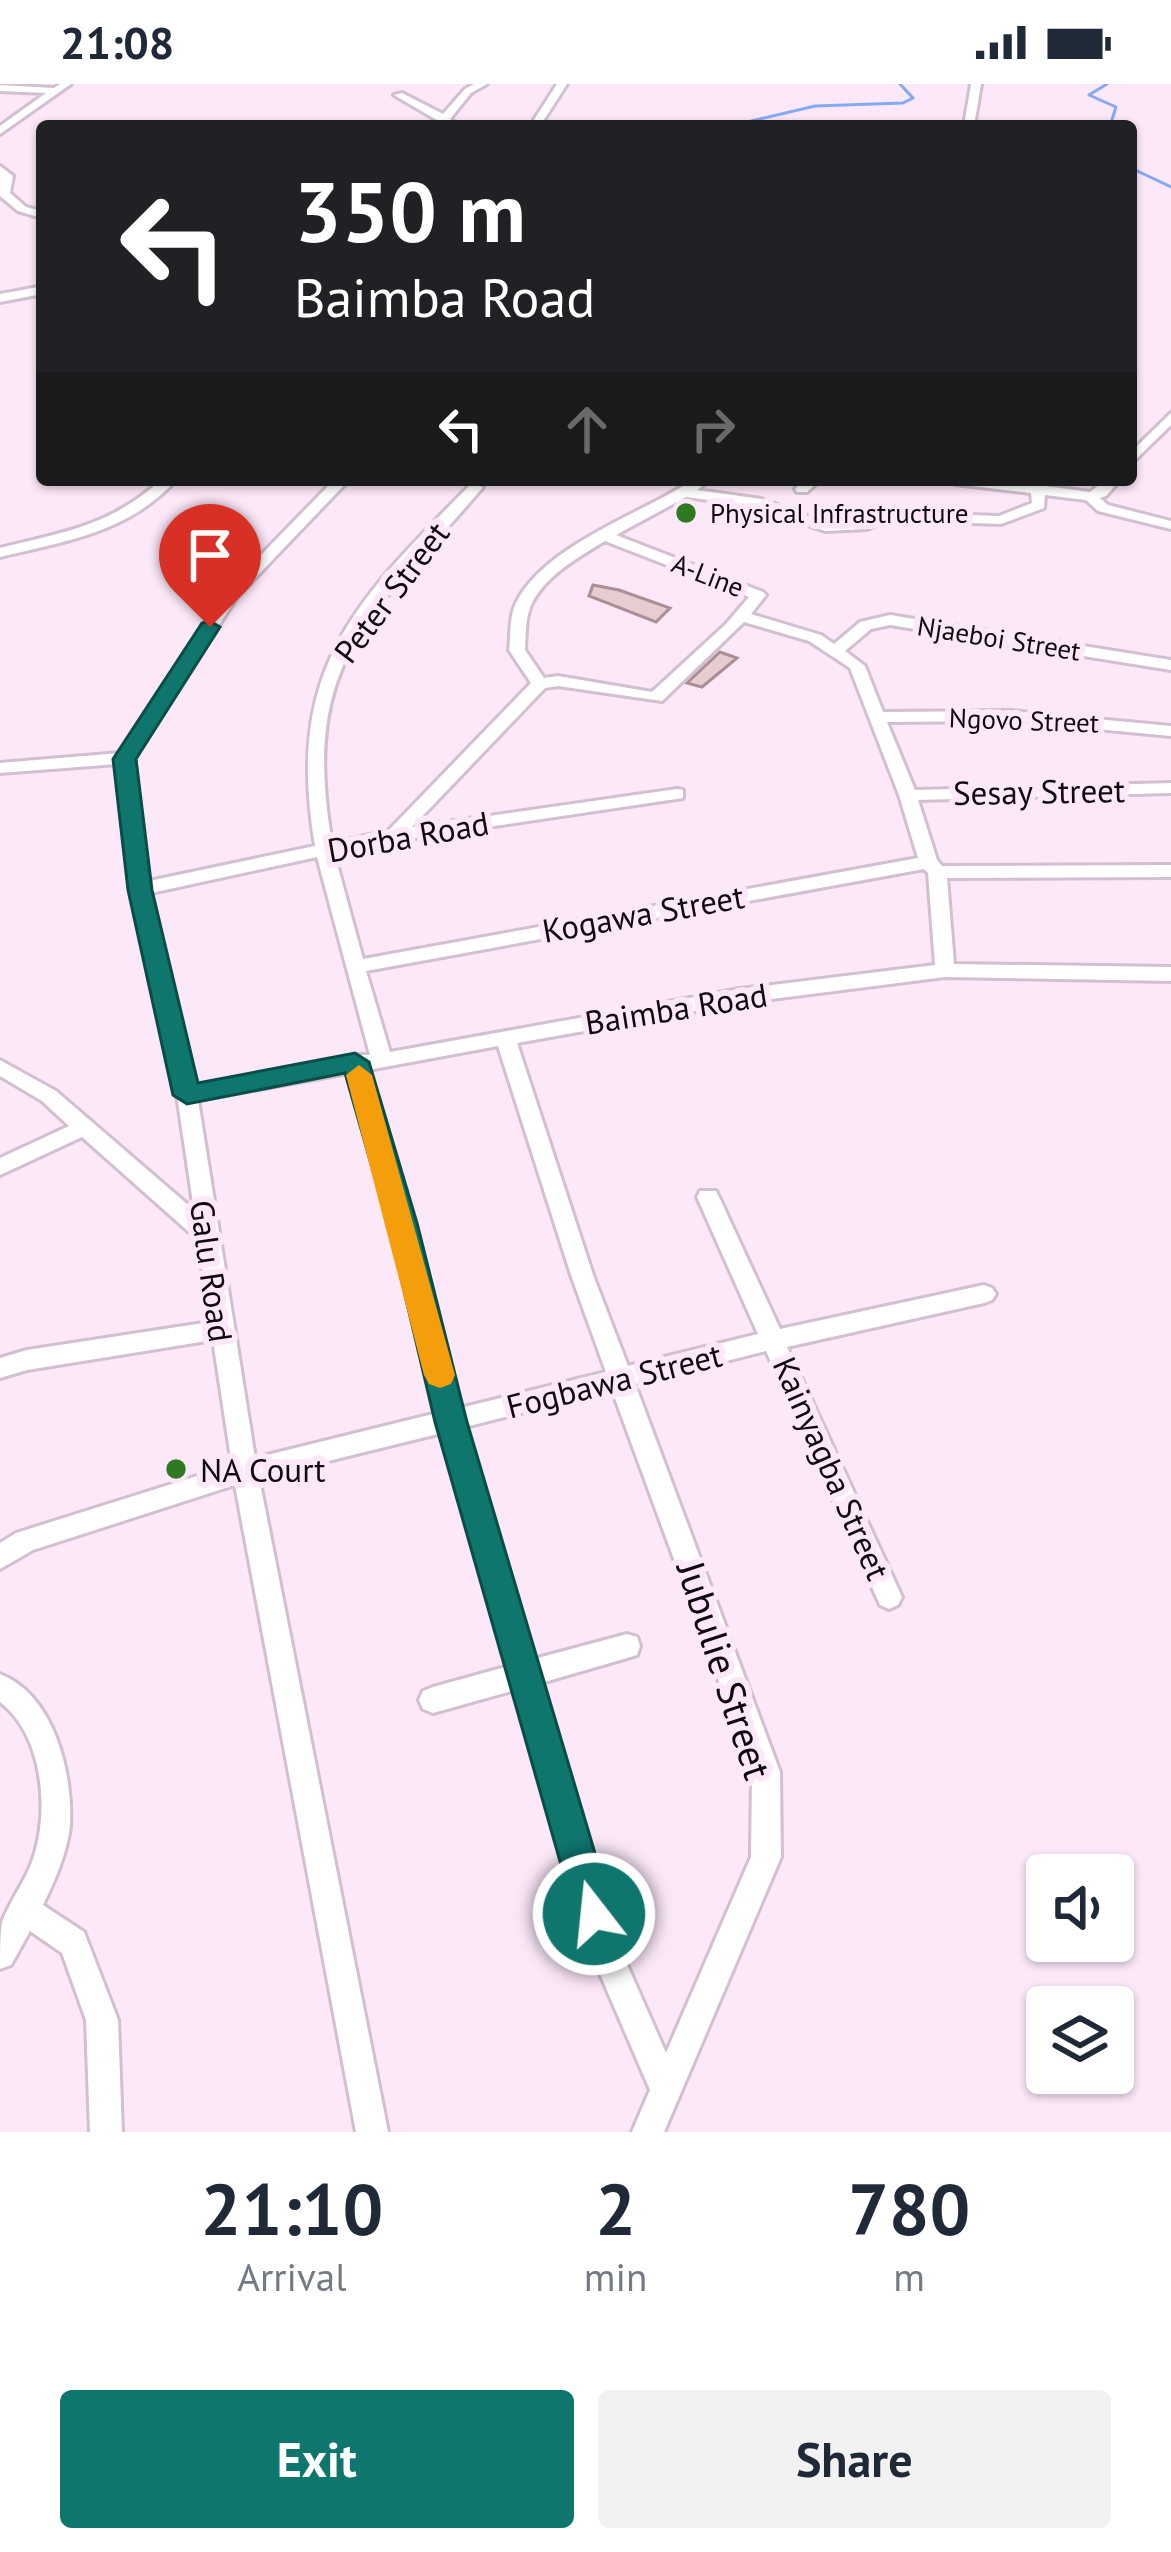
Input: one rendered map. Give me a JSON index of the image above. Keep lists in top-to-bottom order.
{
  "streets": {
    "street": [
      "A-Line",
      "Peter Street",
      "Njaeboi Street",
      "Ngovo Street",
      "Sesay Street",
      "Dorba Road",
      "Kogawa Street",
      "Baimba Road",
      "Galu Road",
      "Fogbawa Street",
      "Kainyagba Street",
      "Jubulie Street"
    ]
  },
  "crossings": [
    ["A-Line", "Njaeboi Street"],
    ["Peter Street", "Dorba Road"],
    ["Peter Street", "Kogawa Street"],
    ["Peter Street", "Baimba Road"],
    ["Peter Street", "Fogbawa Street"],
    ["Peter Street", "Jubulie Street"],
    ["Dorba Road", "Galu Road"],
    ["Baimba Road", "Galu Road"],
    ["Baimba Road", "Jubulie Street"],
    ["Galu Road", "Fogbawa Street"],
    ["Fogbawa Street", "Kainyagba Street"],
    ["Fogbawa Street", "Jubulie Street"]
  ],
  "places": ["Physical Infrastructure", "NA Court"],
  "page": {
    "status": "21:08",
    "turn": ["350 m", "Baimba Road"],
    "eta": [
      "21:10",
      "Arrival",
      "2",
      "min",
      "780",
      "m"
    ],
    "buttons": ["Exit", "Share"]
  }
}
